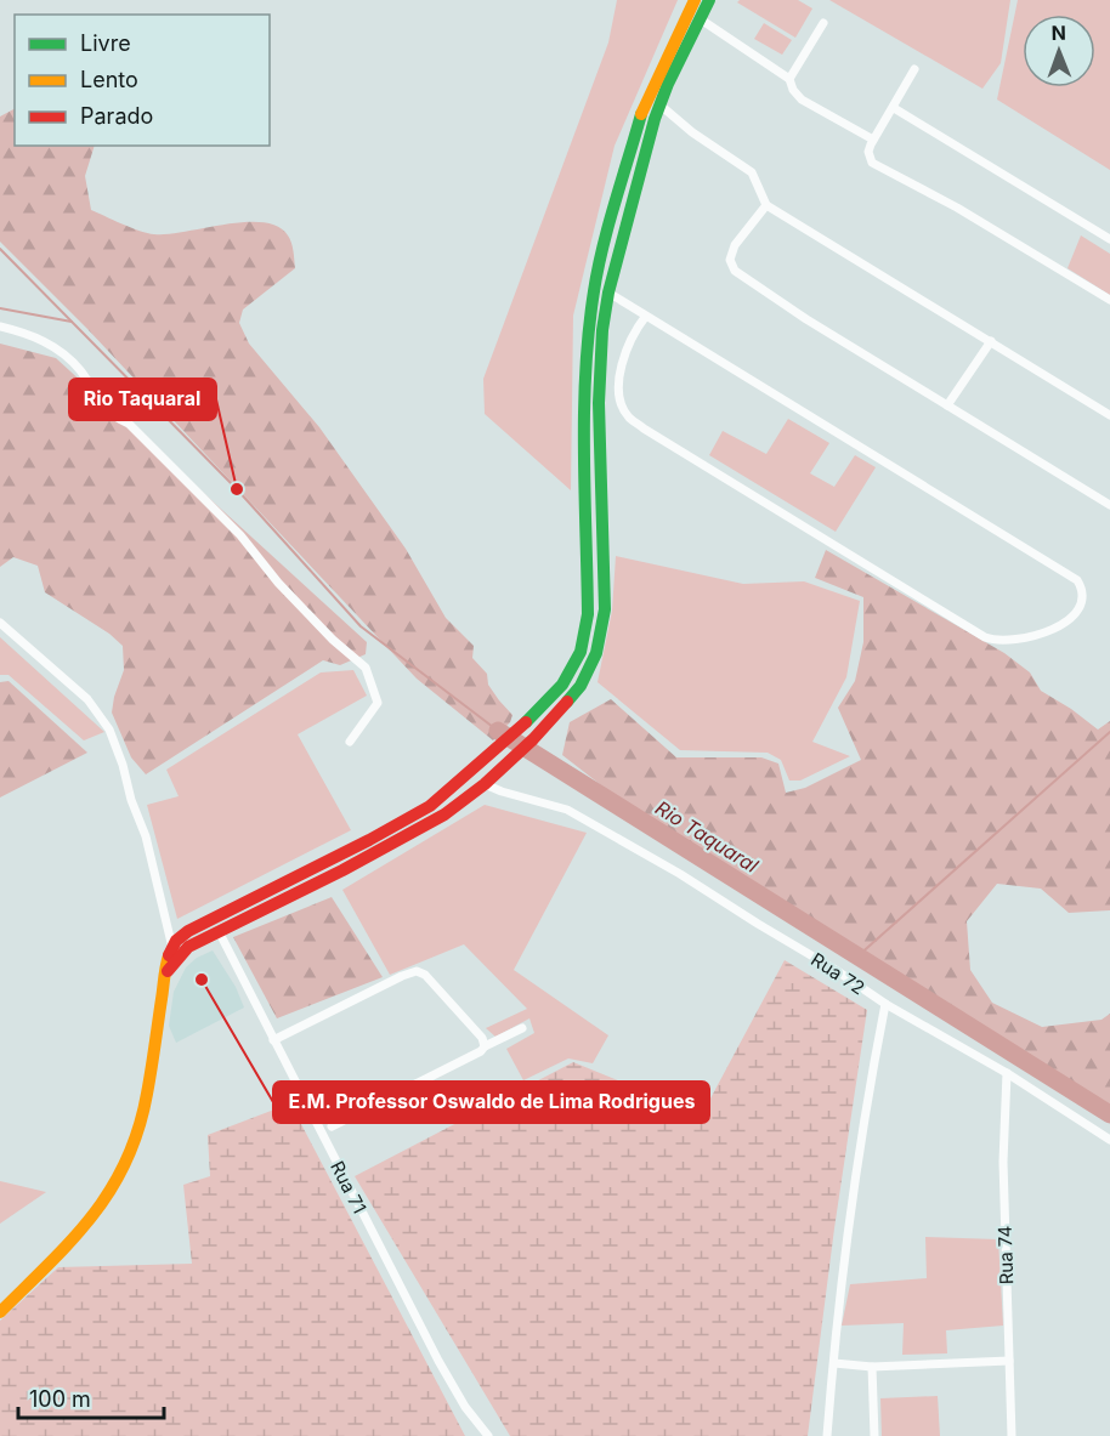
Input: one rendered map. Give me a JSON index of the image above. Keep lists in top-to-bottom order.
{
  "streets": {
    "street": ["Rua 72", "Rua 71", "Rua 74"]
  },
  "water": ["Rio Taquaral"],
  "places": ["Rio Taquaral", "E.M. Professor Oswaldo de Lima Rodrigues"],
  "legend": ["Livre", "Lento", "Parado"],
  "scale_bar": "100 m",
  "north": "top"
}
